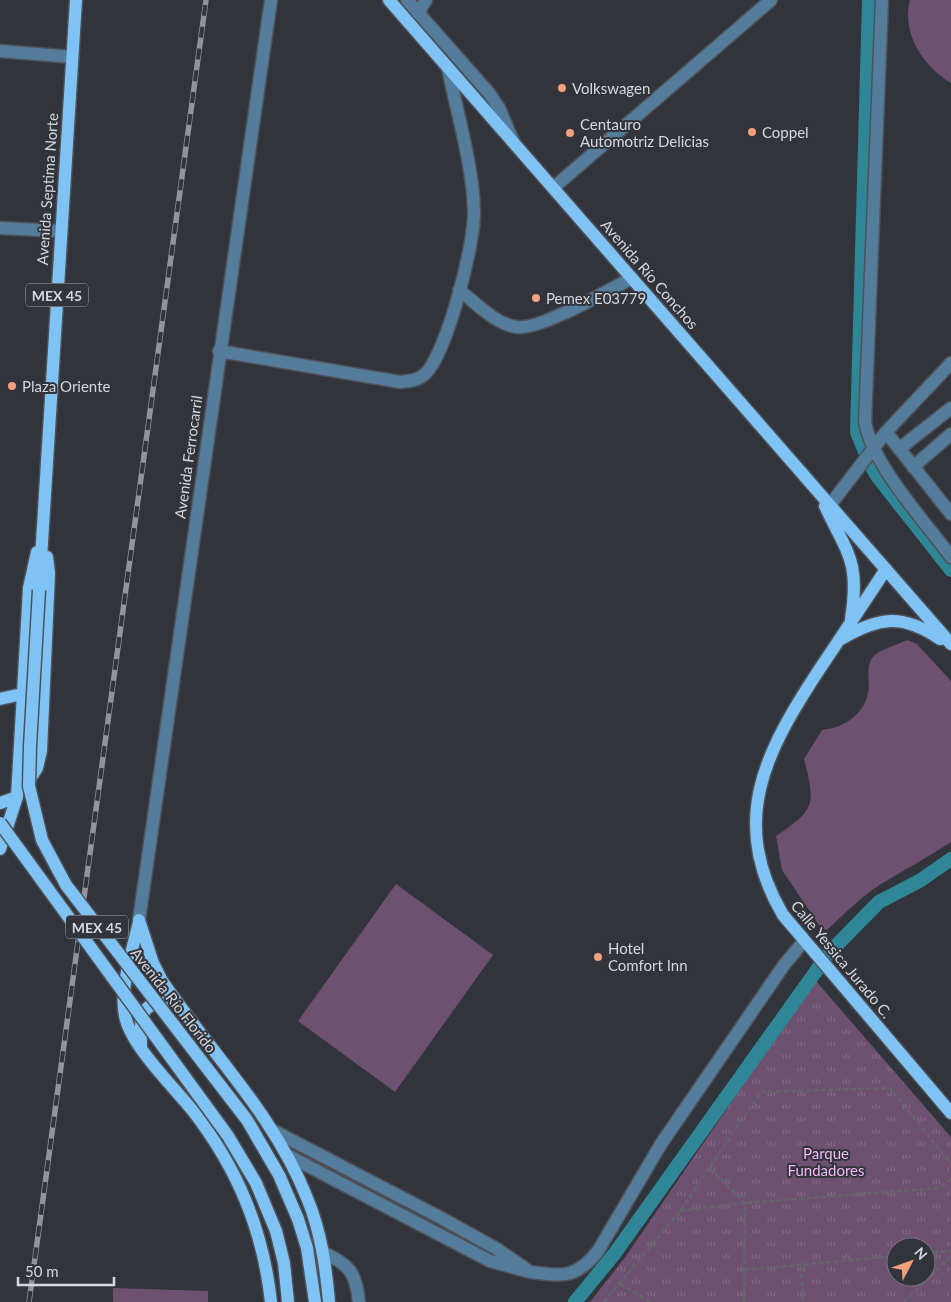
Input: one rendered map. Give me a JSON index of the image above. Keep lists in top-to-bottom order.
{
  "streets": {
    "main road": [
      "Avenida Septima Norte",
      "Avenida Río Conchos",
      "MEX 45",
      "Calle Yessica Jurado C.",
      "Avenida Río Florido"
    ],
    "street": ["Avenida Ferrocarril"]
  },
  "crossings": [
    ["Avenida Septima Norte", "Avenida Río Florido"],
    ["Avenida Río Conchos", "Calle Yessica Jurado C."]
  ],
  "parks": ["Parque Fundadores"],
  "places": [
    "Volkswagen",
    "Coppel",
    "Centauro Automotriz Delicias",
    "Pemex E03779",
    "Plaza Oriente",
    "Hotel Comfort Inn"
  ],
  "scale_bar": "50 m",
  "north": "top right"
}
